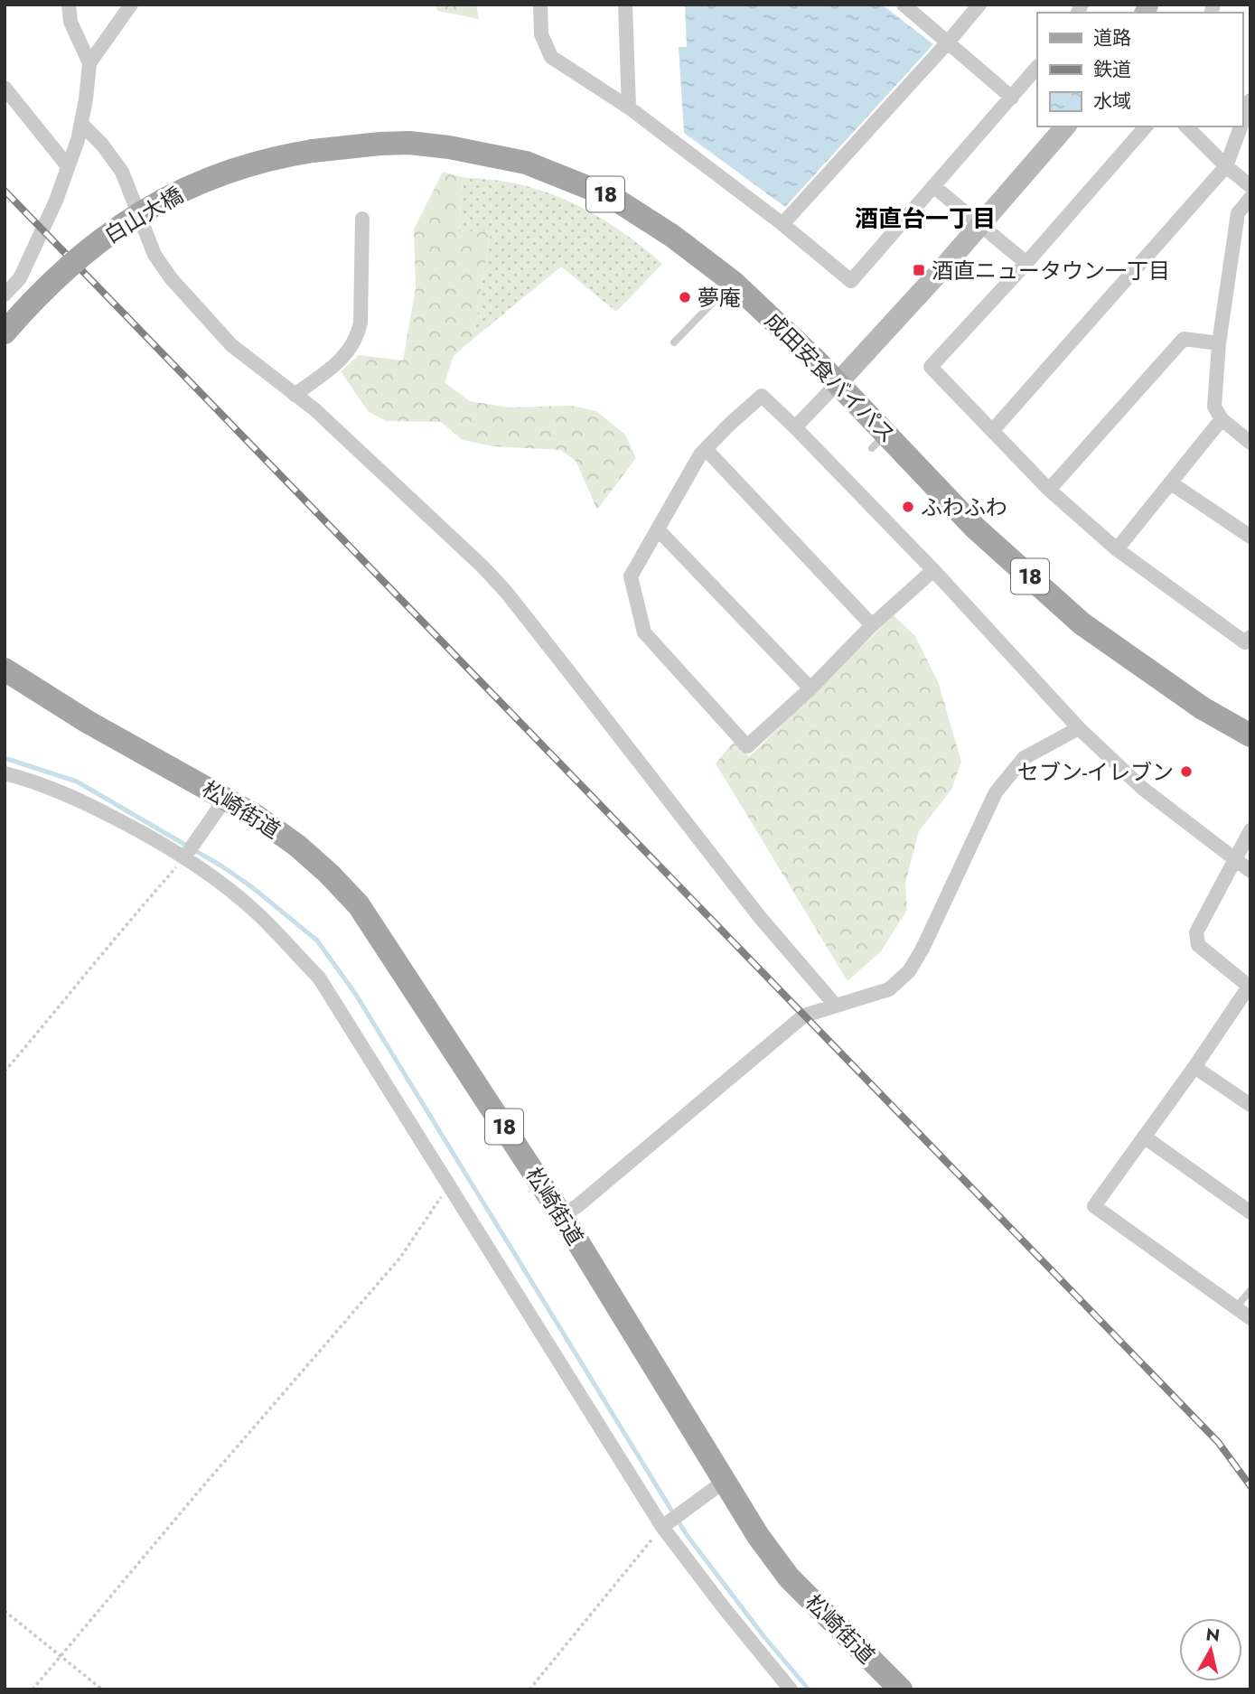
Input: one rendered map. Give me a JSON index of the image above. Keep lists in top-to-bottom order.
{
  "streets": {
    "main road": [
      "18",
      "白山大橋",
      "成田安食バイパス",
      "松崎街道"
    ]
  },
  "crossings": [
    ["白山大橋", "成田安食バイパス"]
  ],
  "districts": ["酒直台一丁目"],
  "places": {
    "transit": ["酒直ニュータウン一丁目"],
    "other": ["夢庵", "ふわふわ", "セブン-イレブン"]
  },
  "legend": ["道路", "鉄道", "水域"],
  "north": "top"
}
